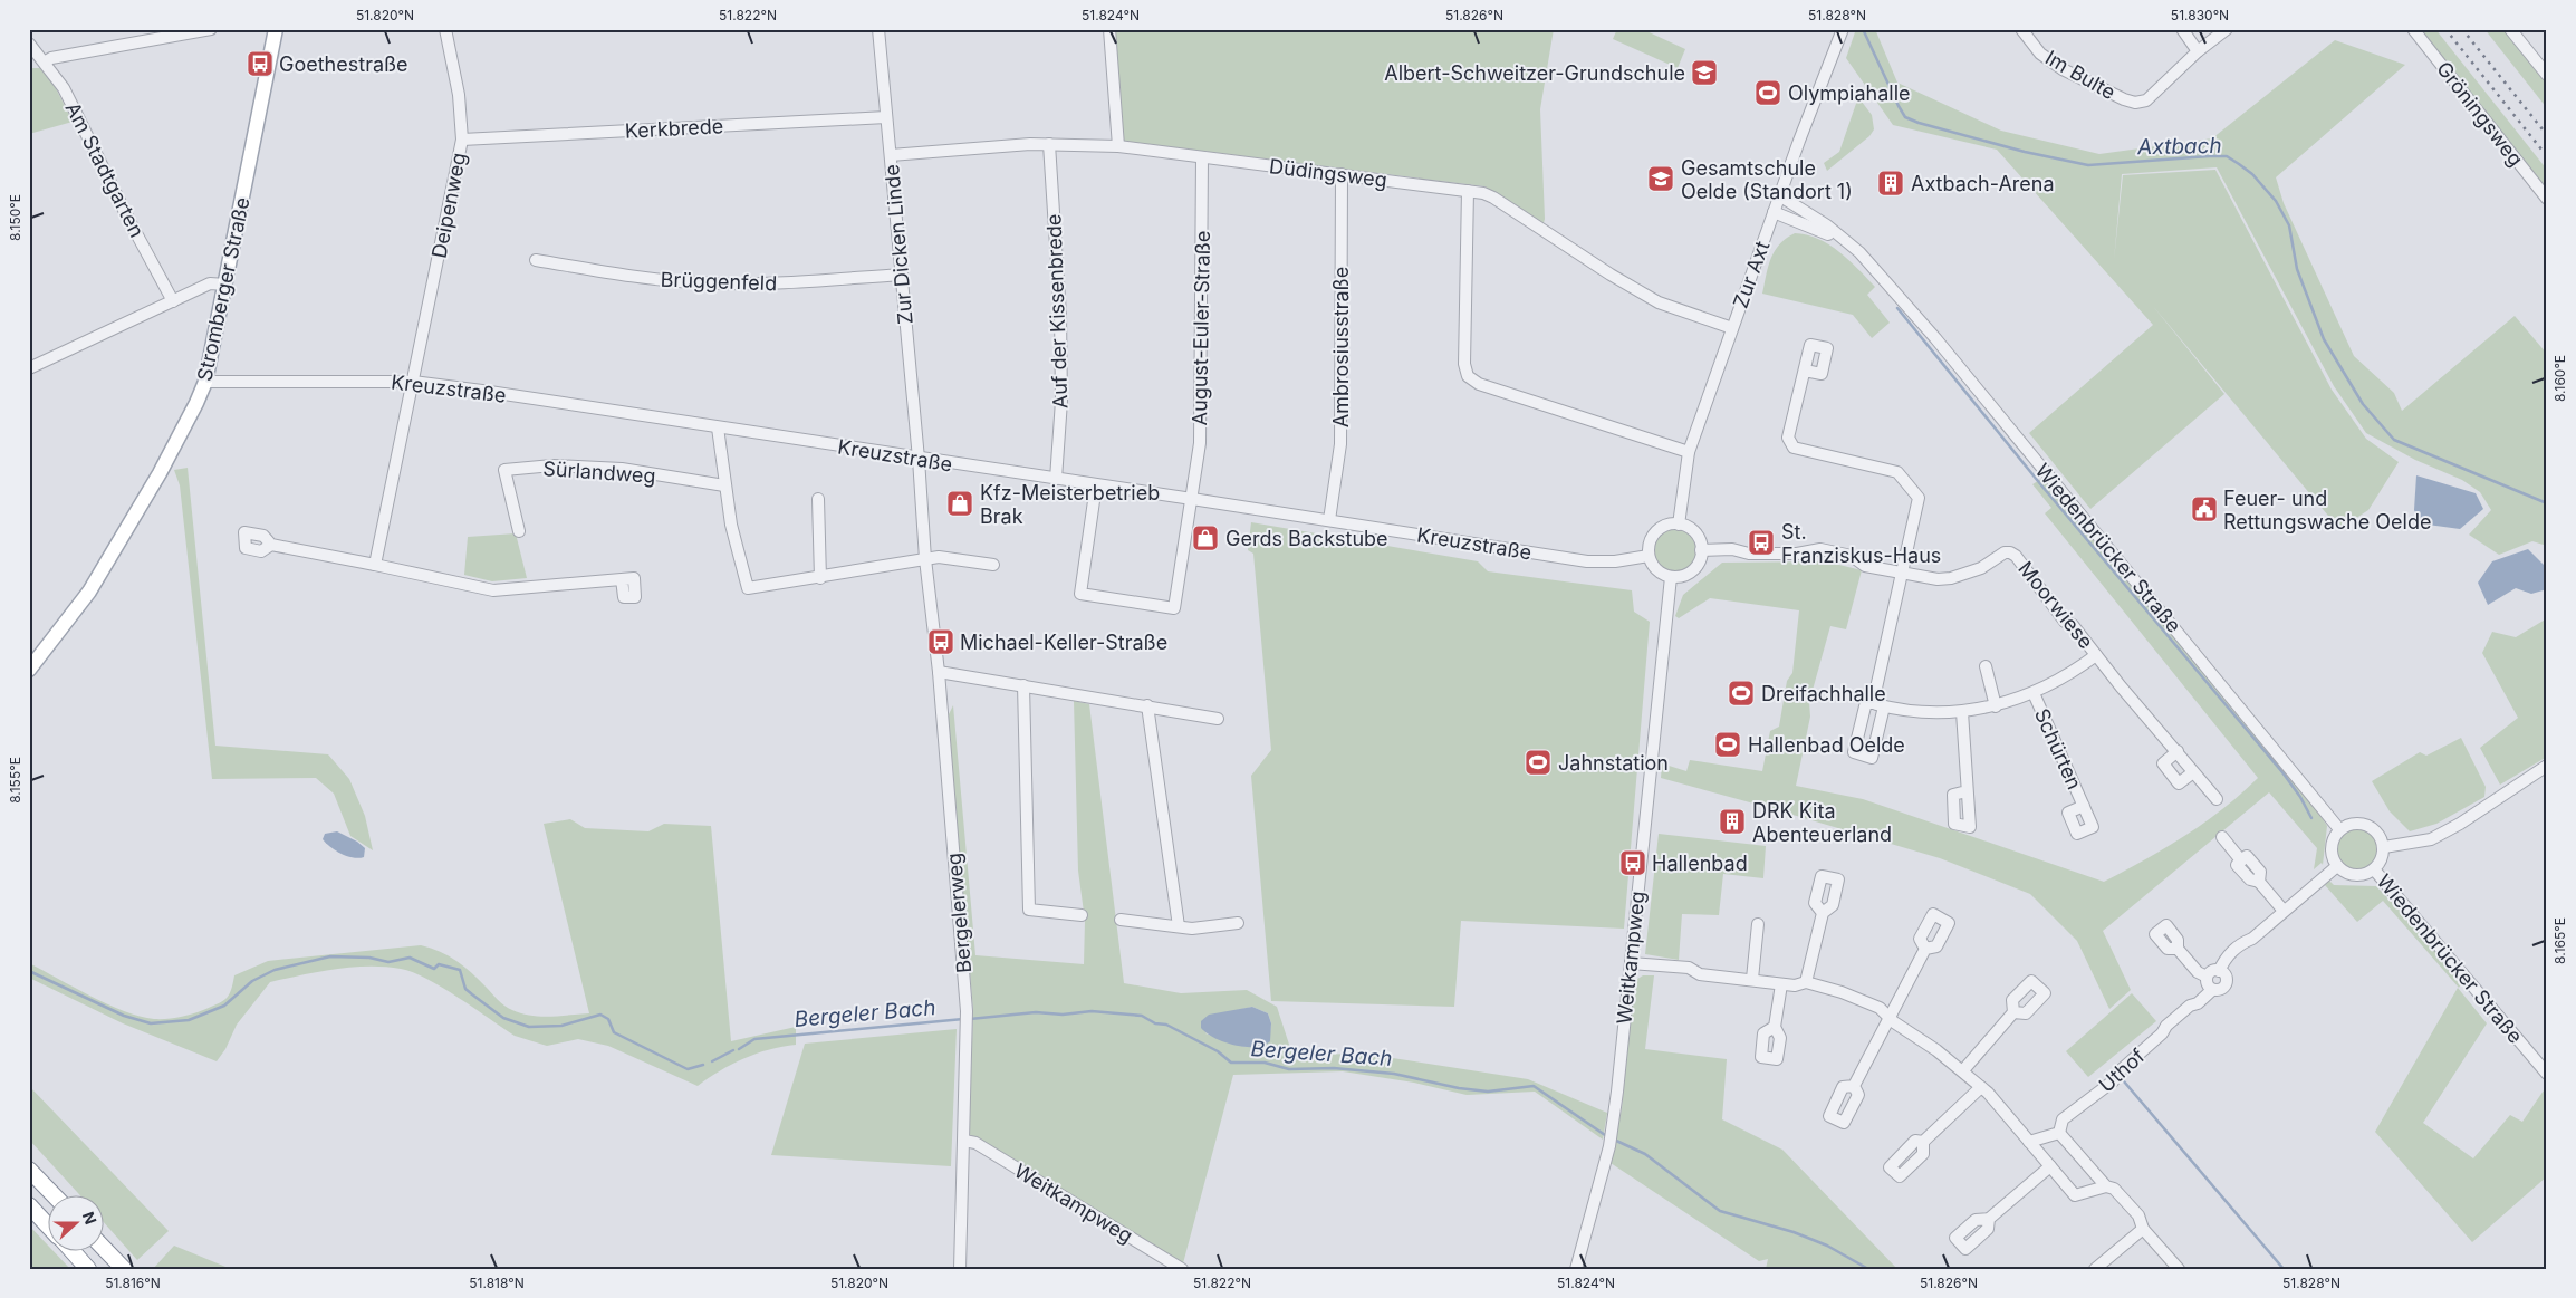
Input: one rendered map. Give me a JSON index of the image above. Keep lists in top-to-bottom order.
{
  "streets": {
    "main road": ["Stromberger Straße"],
    "street": [
      "Im Bulte",
      "Gröningsweg",
      "Kerkbrede",
      "Am Stadtgarten",
      "Düdingsweg",
      "Deipenweg",
      "Zur Dicken Linde",
      "Zur Axt",
      "Brüggenfeld",
      "Auf der Kissenbrede",
      "August-Euler-Straße",
      "Ambrosiusstraße",
      "Kreuzstraße",
      "Sürlandweg",
      "Wiedenbrücker Straße",
      "Moorwiese",
      "Schürten",
      "Bergelerweg",
      "Weitkampweg",
      "Uthof"
    ]
  },
  "crossings": [
    ["Kerkbrede", "Deipenweg"],
    ["Kerkbrede", "Zur Dicken Linde"],
    ["Düdingsweg", "Zur Dicken Linde"],
    ["Düdingsweg", "Zur Axt"],
    ["Düdingsweg", "Auf der Kissenbrede"],
    ["Düdingsweg", "August-Euler-Straße"],
    ["Düdingsweg", "Ambrosiusstraße"],
    ["Deipenweg", "Kreuzstraße"],
    ["Zur Dicken Linde", "Brüggenfeld"],
    ["Zur Dicken Linde", "Kreuzstraße"],
    ["Zur Dicken Linde", "Bergelerweg"],
    ["Zur Axt", "Kreuzstraße"],
    ["Zur Axt", "Wiedenbrücker Straße"],
    ["Zur Axt", "Moorwiese"],
    ["Zur Axt", "Weitkampweg"],
    ["Stromberger Straße", "Kreuzstraße"],
    ["Auf der Kissenbrede", "Kreuzstraße"],
    ["August-Euler-Straße", "Kreuzstraße"],
    ["Ambrosiusstraße", "Kreuzstraße"],
    ["Kreuzstraße", "Moorwiese"],
    ["Kreuzstraße", "Bergelerweg"],
    ["Kreuzstraße", "Weitkampweg"],
    ["Moorwiese", "Schürten"],
    ["Moorwiese", "Weitkampweg"],
    ["Bergelerweg", "Weitkampweg"]
  ],
  "water": ["Axtbach", "Bergeler Bach"],
  "places": {
    "bus stop": [
      "Goethestraße",
      "St. Franziskus-Haus",
      "Michael-Keller-Straße",
      "Hallenbad"
    ],
    "school or university": ["Albert-Schweitzer-Grundschule", "Gesamtschule Oelde (Standort 1)"],
    "sports": [
      "Olympiahalle",
      "Dreifachhalle",
      "Hallenbad Oelde",
      "Jahnstation"
    ],
    "building": ["Axtbach-Arena", "DRK Kita Abenteuerland"],
    "shop": ["Kfz-Meisterbetrieb Brak", "Gerds Backstube"],
    "public building": ["Feuer- und Rettungswache Oelde"]
  },
  "north": "right",
  "coordinates": [
    "51.820°N",
    "51.822°N",
    "51.824°N",
    "51.826°N",
    "51.828°N",
    "51.830°N",
    "8.150°E",
    "8.160°E",
    "8.155°E",
    "8.165°E",
    "51.816°N",
    "51.818°N"
  ]
}
